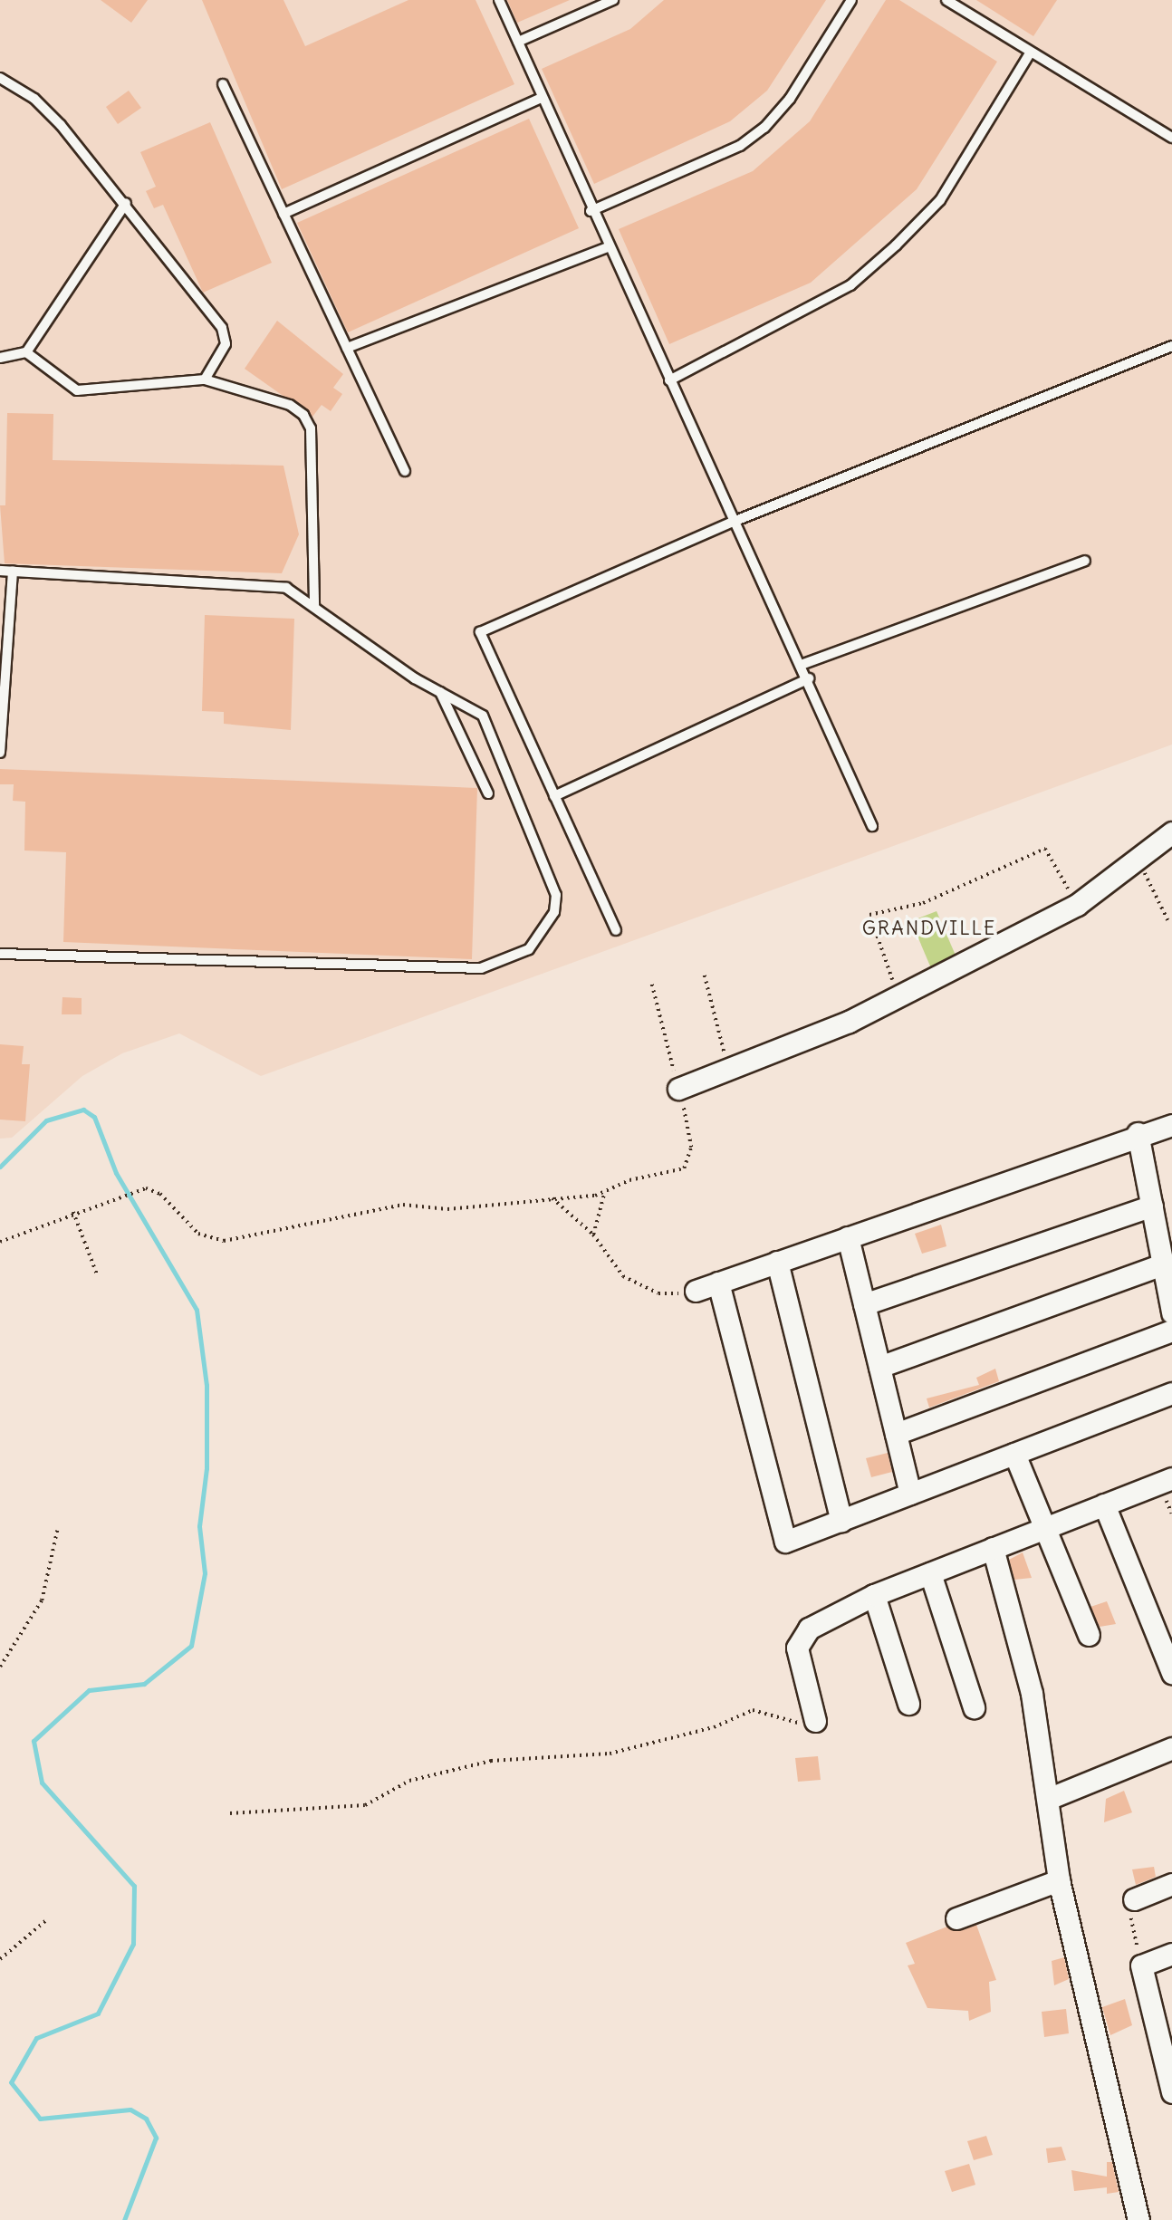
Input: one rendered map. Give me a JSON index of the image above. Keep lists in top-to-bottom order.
{
  "districts": ["GRANDVILLE"]
}
